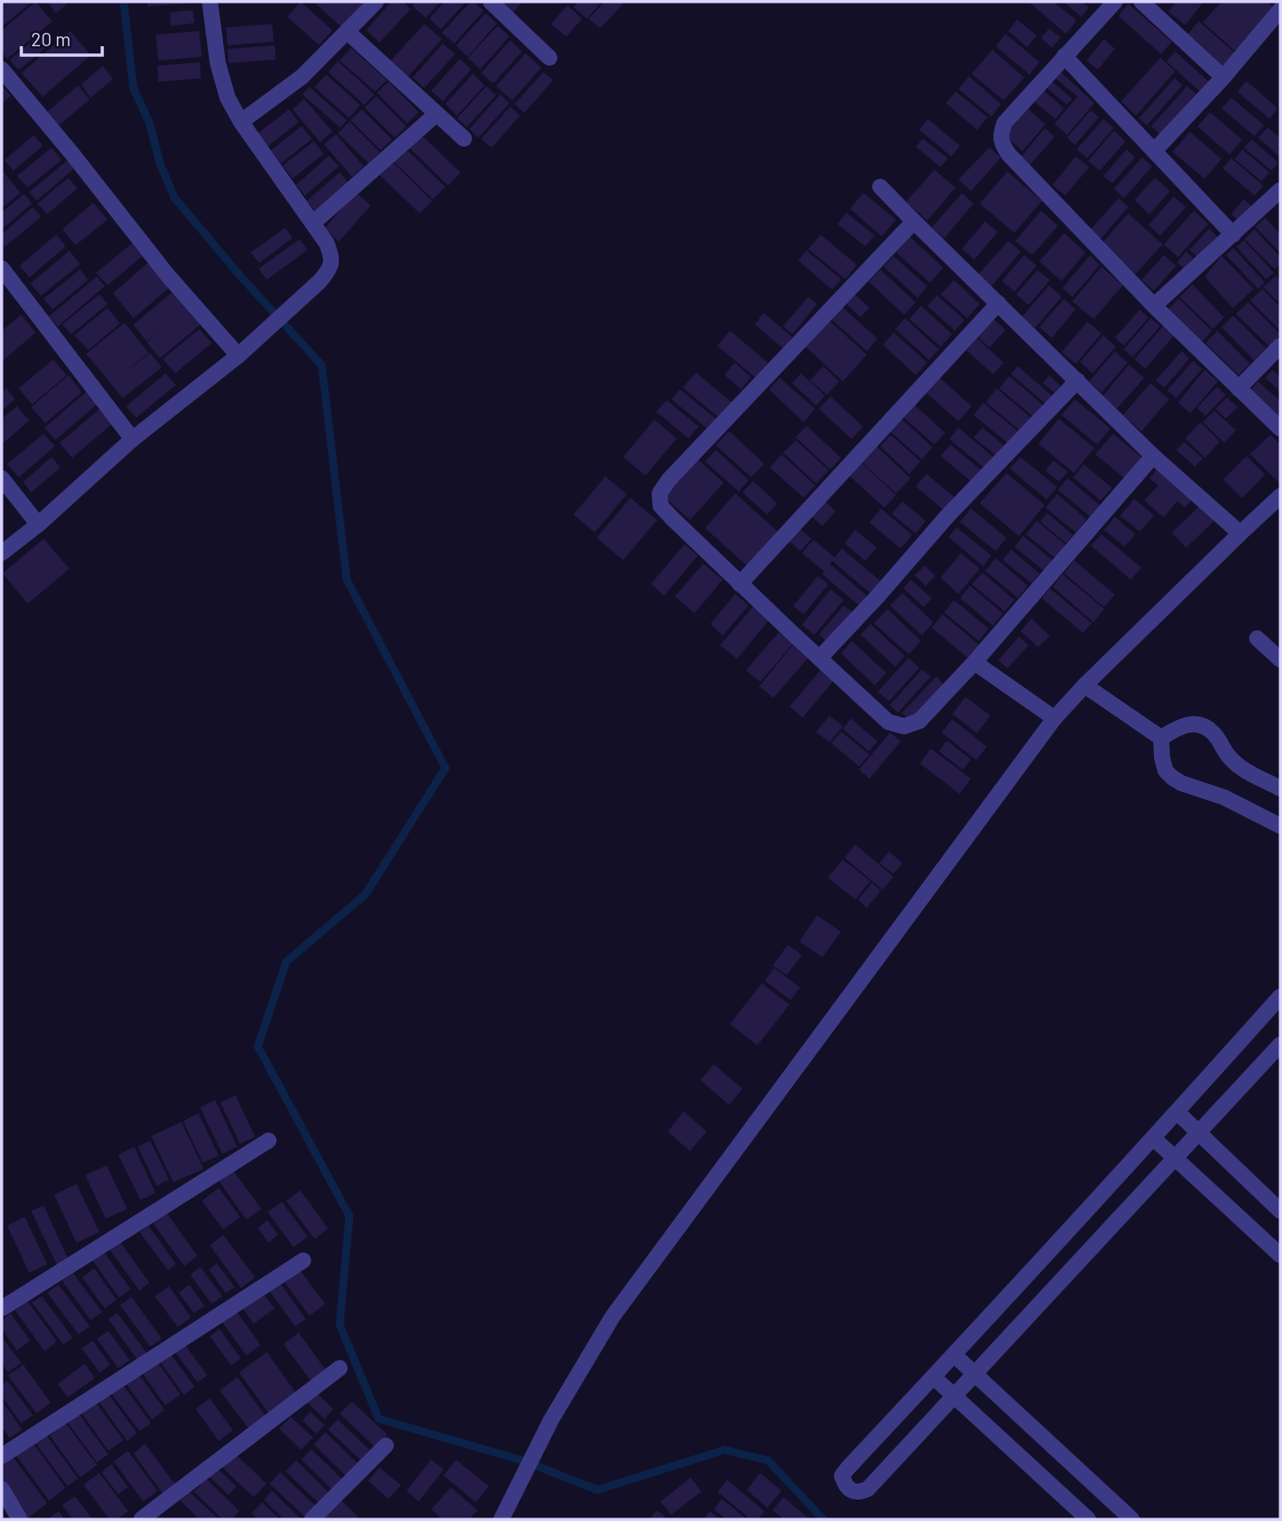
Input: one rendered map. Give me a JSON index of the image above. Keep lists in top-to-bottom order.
{
  "scale_bar": "20 m"
}
